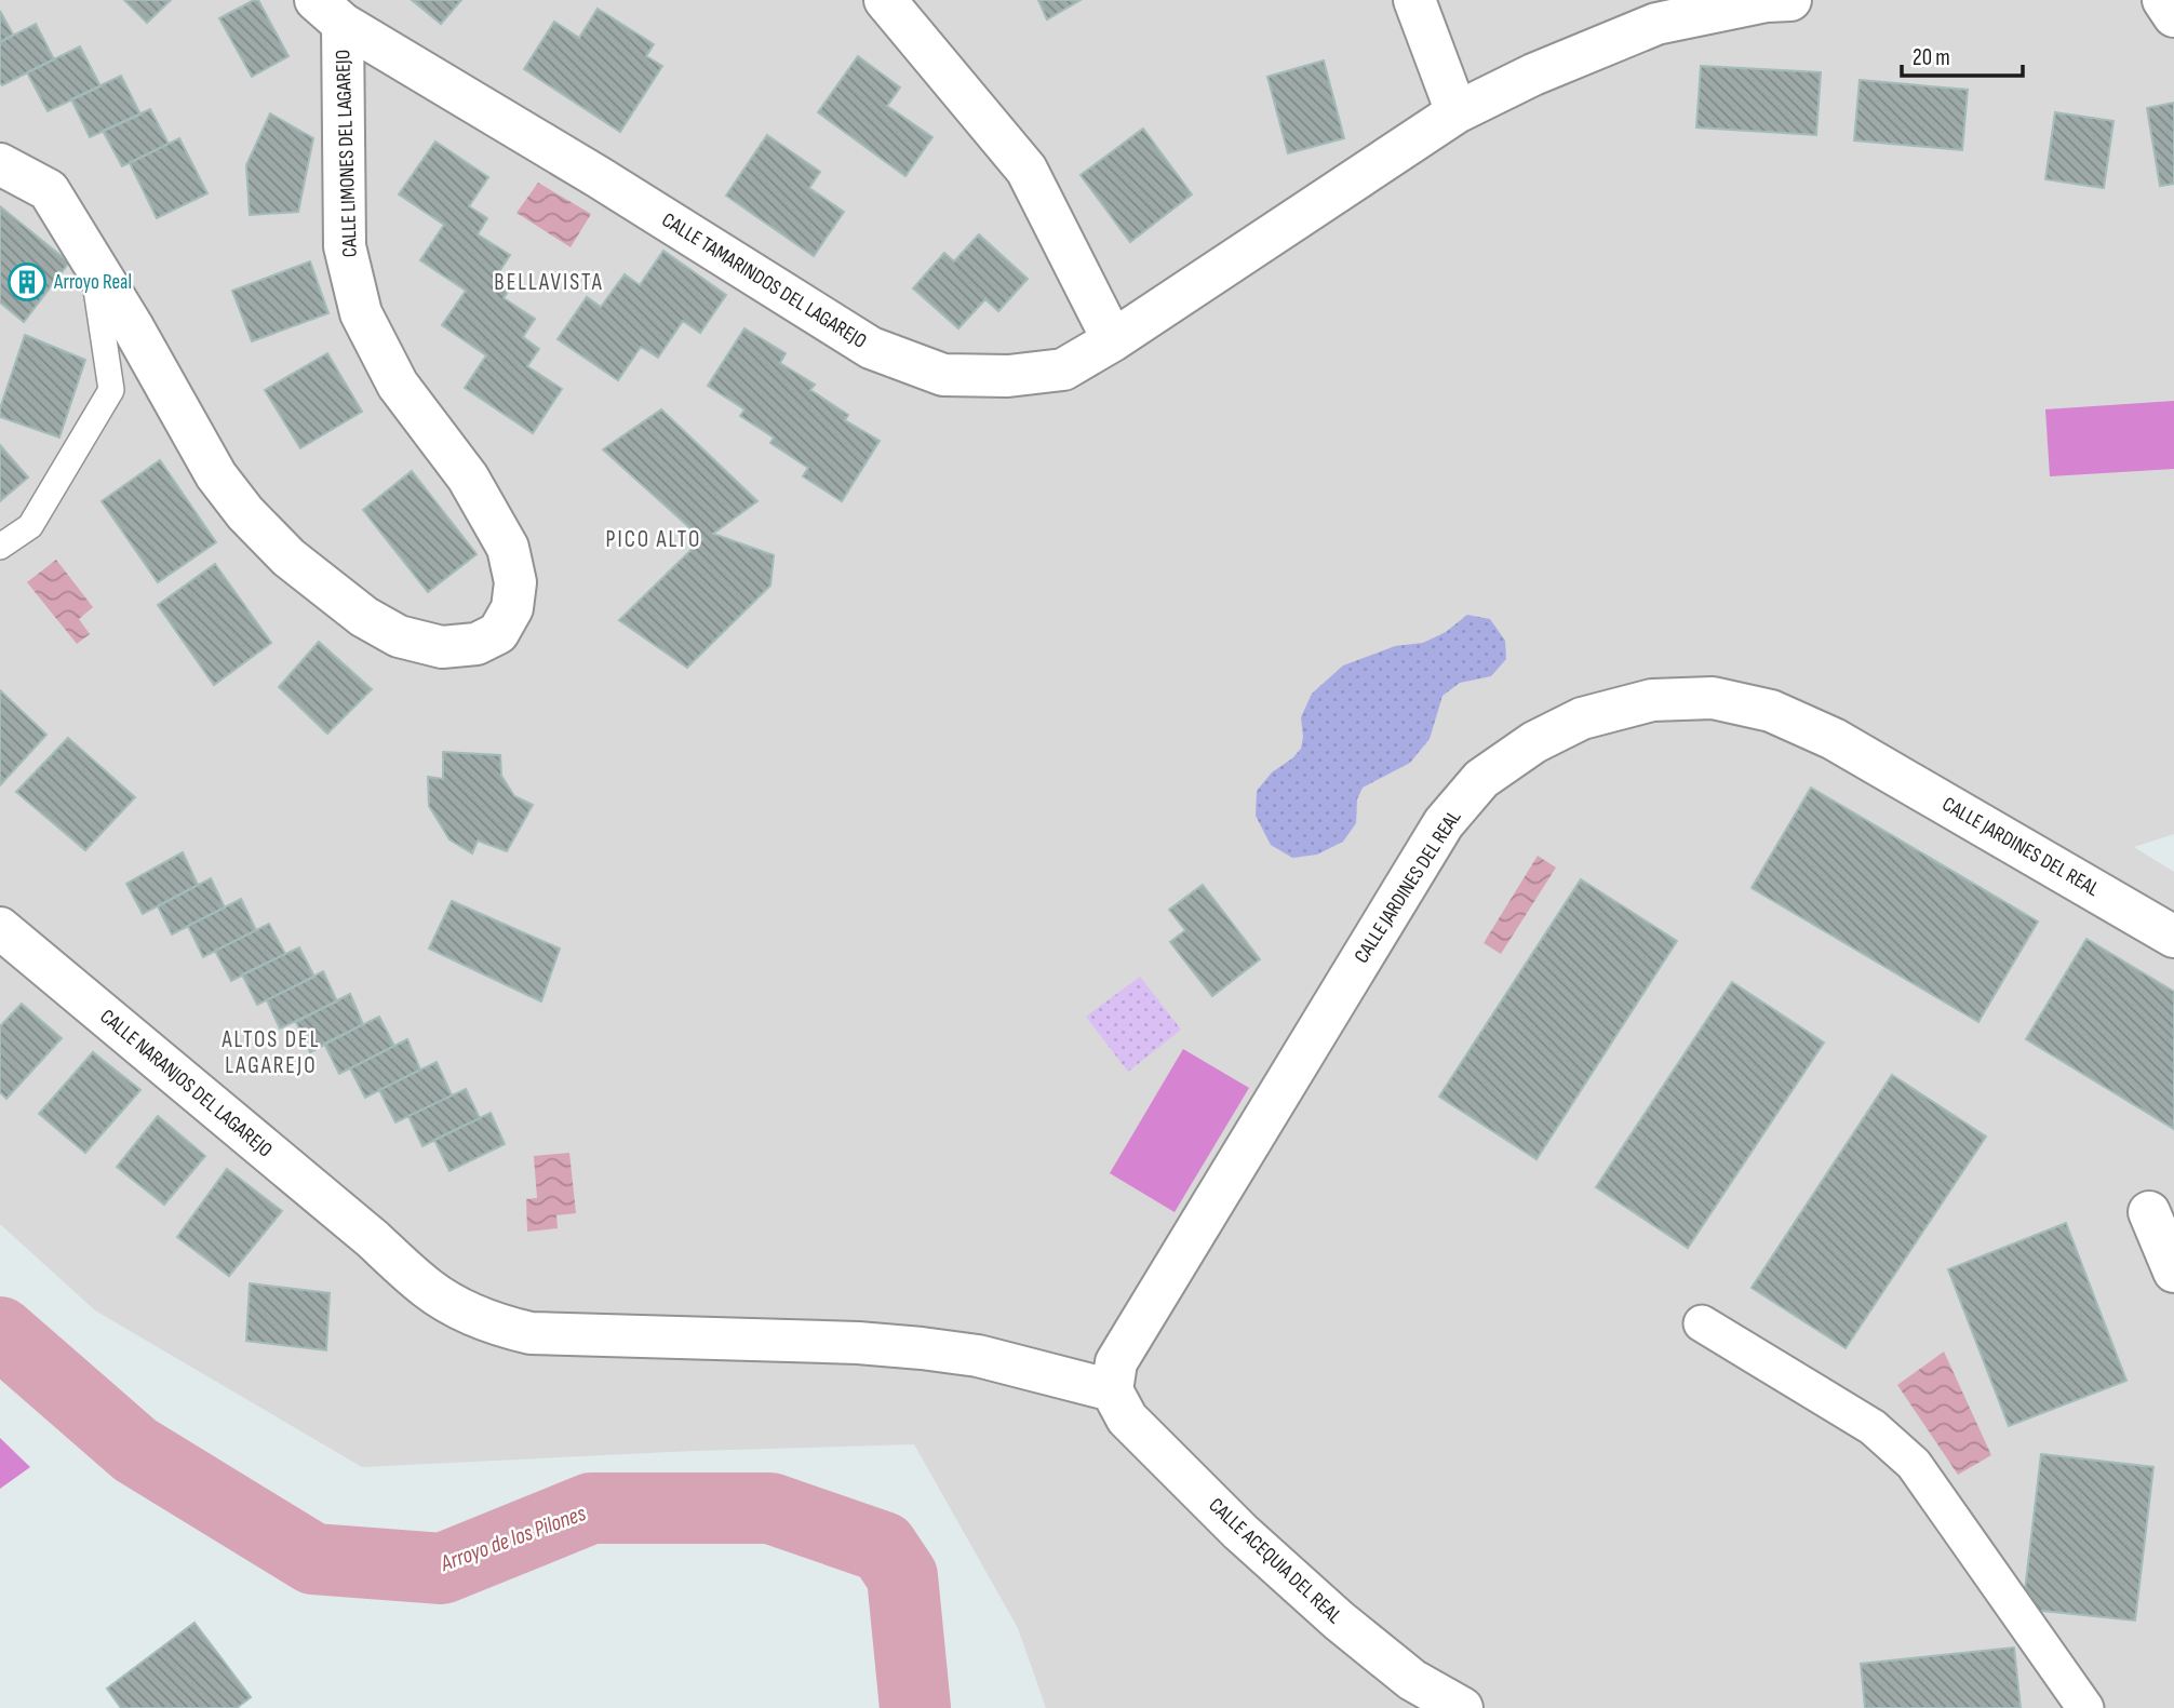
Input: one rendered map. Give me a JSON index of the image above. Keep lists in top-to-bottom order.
{
  "streets": {
    "street": [
      "CALLE LIMONES DEL LAGAREJO",
      "CALLE TAMARINDOS DEL LAGAREJO",
      "CALLE JARDINES DEL REAL",
      "CALLE NARANJOS DEL LAGAREJO",
      "CALLE ACEQUIA DEL REAL"
    ]
  },
  "crossings": [
    ["CALLE LIMONES DEL LAGAREJO", "CALLE TAMARINDOS DEL LAGAREJO"],
    ["CALLE JARDINES DEL REAL", "CALLE NARANJOS DEL LAGAREJO"],
    ["CALLE JARDINES DEL REAL", "CALLE ACEQUIA DEL REAL"],
    ["CALLE NARANJOS DEL LAGAREJO", "CALLE ACEQUIA DEL REAL"]
  ],
  "districts": ["BELLAVISTA", "PICO ALTO", "ALTOS DEL LAGAREJO"],
  "water": ["Arroyo de los Pilones"],
  "places": {
    "building": ["Arroyo Real"]
  },
  "scale_bar": "20 m"
}
